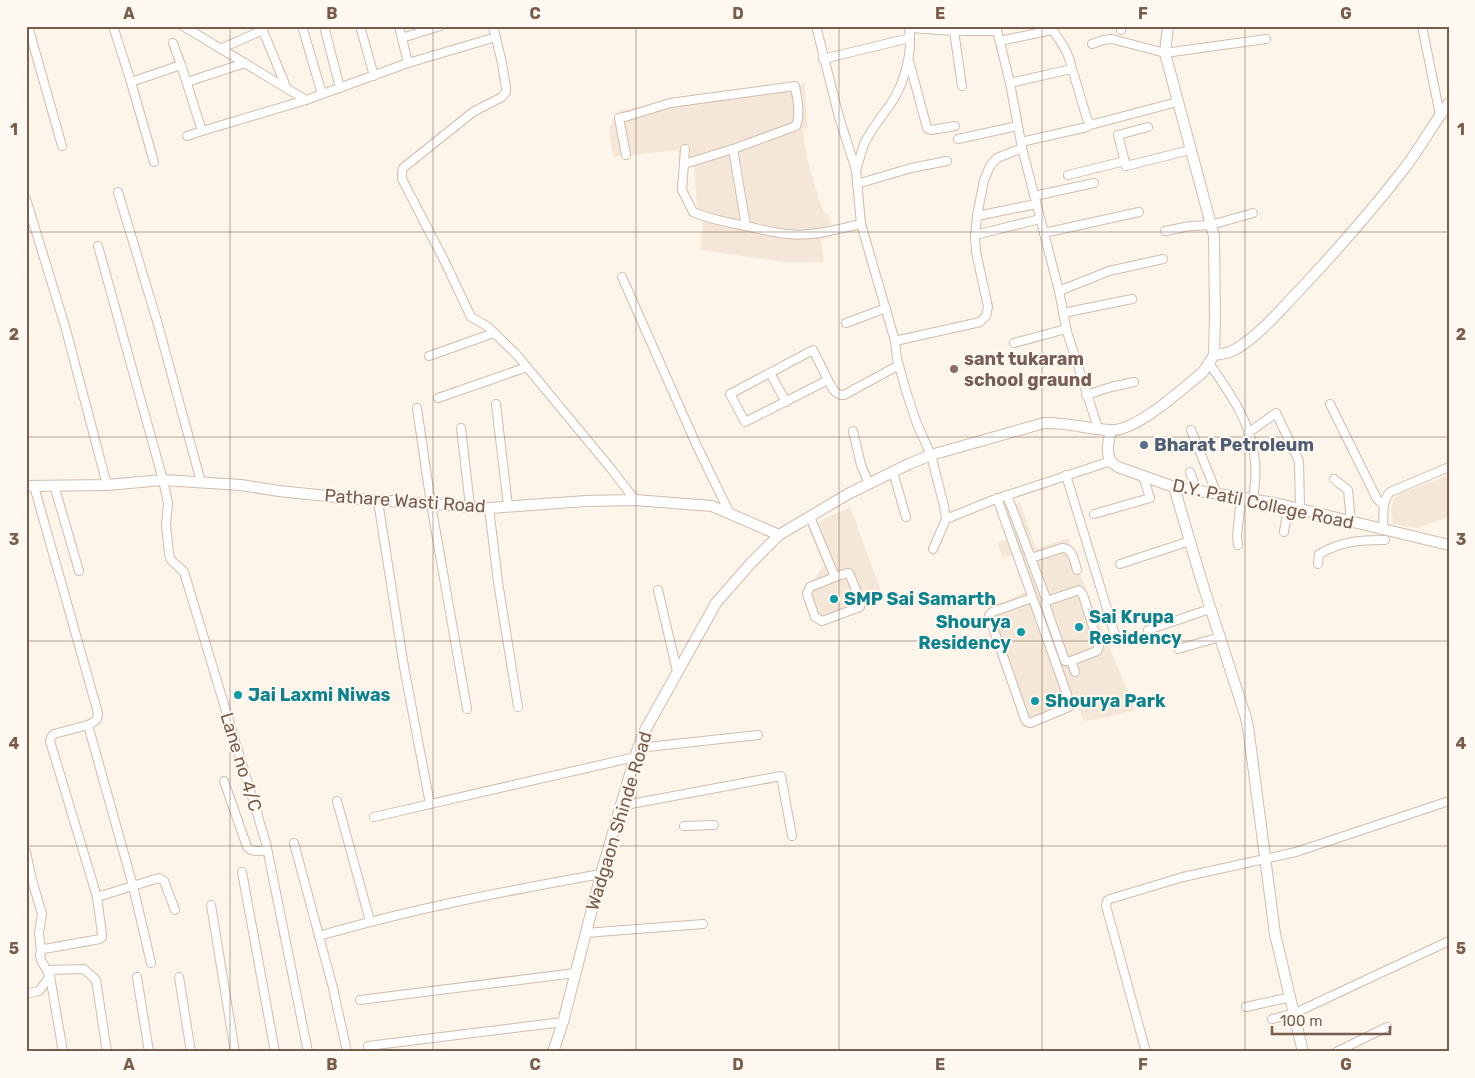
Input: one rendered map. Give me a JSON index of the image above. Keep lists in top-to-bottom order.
{
  "streets": {
    "street": [
      "Pathare Wasti Road",
      "D.Y. Patil College Road",
      "Lane no 4/C",
      "Wadgaon Shinde Road"
    ]
  },
  "crossings": [
    ["Pathare Wasti Road", "Lane no 4/C"],
    ["Pathare Wasti Road", "Wadgaon Shinde Road"]
  ],
  "places": [
    "sant tukaram school graund",
    "Bharat Petroleum",
    "SMP Sai Samarth",
    "Sai Krupa Residency",
    "Shourya Residency",
    "Jai Laxmi Niwas",
    "Shourya Park"
  ],
  "scale_bar": "100 m",
  "grid": {
    "columns": [
      "A",
      "B",
      "C",
      "D",
      "E",
      "F",
      "G"
    ],
    "rows": [
      "1",
      "2",
      "3",
      "4",
      "5"
    ]
  }
}
